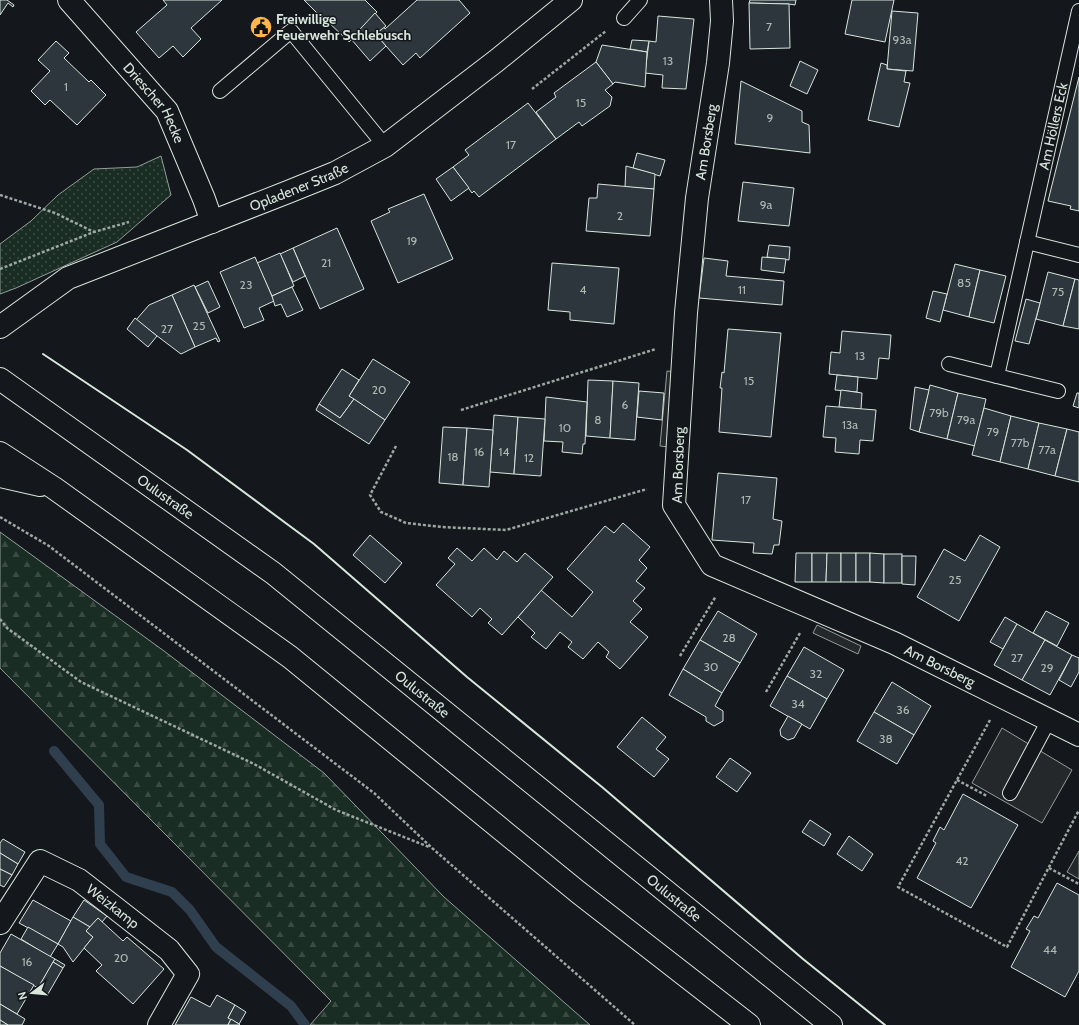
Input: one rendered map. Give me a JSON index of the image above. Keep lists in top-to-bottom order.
{
  "streets": {
    "street": [
      "Driescher Hecke",
      "Am Borsberg",
      "Opladener Straße",
      "Oulustraße",
      "Weizkamp"
    ],
    "lane": ["Am Höllers Eck"]
  },
  "crossings": [
    ["Driescher Hecke", "Opladener Straße"]
  ],
  "places": {
    "public building": ["Freiwillige Feuerwehr Schlebusch"]
  },
  "house_numbers": [
    "7",
    "93a",
    "13",
    "1",
    "15",
    "9",
    "17",
    "9a",
    "2",
    "19",
    "21",
    "85",
    "23",
    "4",
    "11",
    "75",
    "25",
    "27",
    "13",
    "15",
    "20",
    "6",
    "79b",
    "8",
    "79a",
    "13a",
    "10",
    "79",
    "77b",
    "77a",
    "16",
    "14",
    "18",
    "12",
    "17",
    "25",
    "28",
    "27",
    "30",
    "29",
    "32",
    "34",
    "36",
    "38",
    "42",
    "44",
    "20",
    "16"
  ],
  "north": "left"
}
